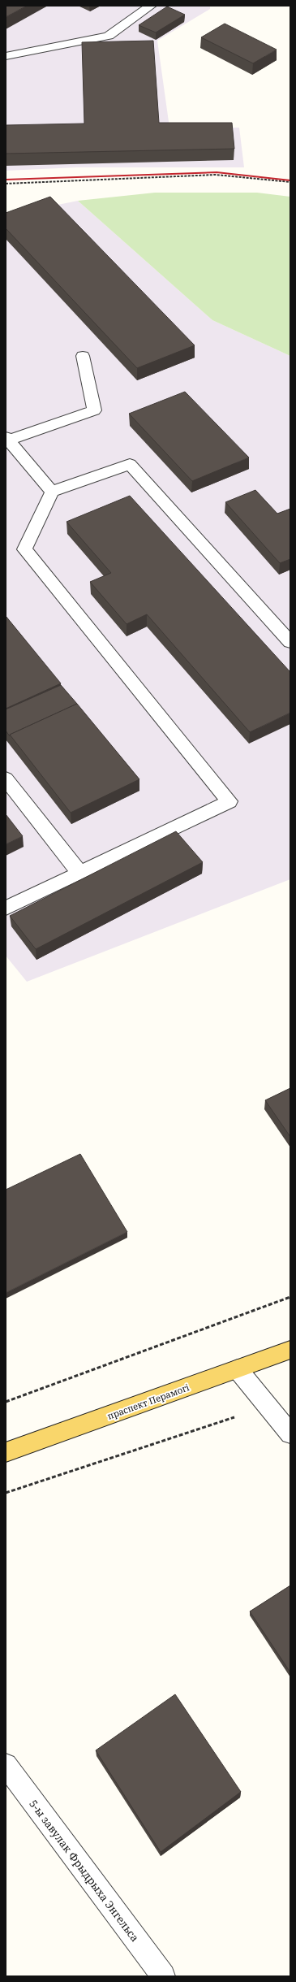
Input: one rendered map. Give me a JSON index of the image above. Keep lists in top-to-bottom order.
{
  "streets": {
    "main road": ["праспект Перамогі"],
    "street": ["5-ы завулак Фрыдрыха Энгельса"]
  }
}
